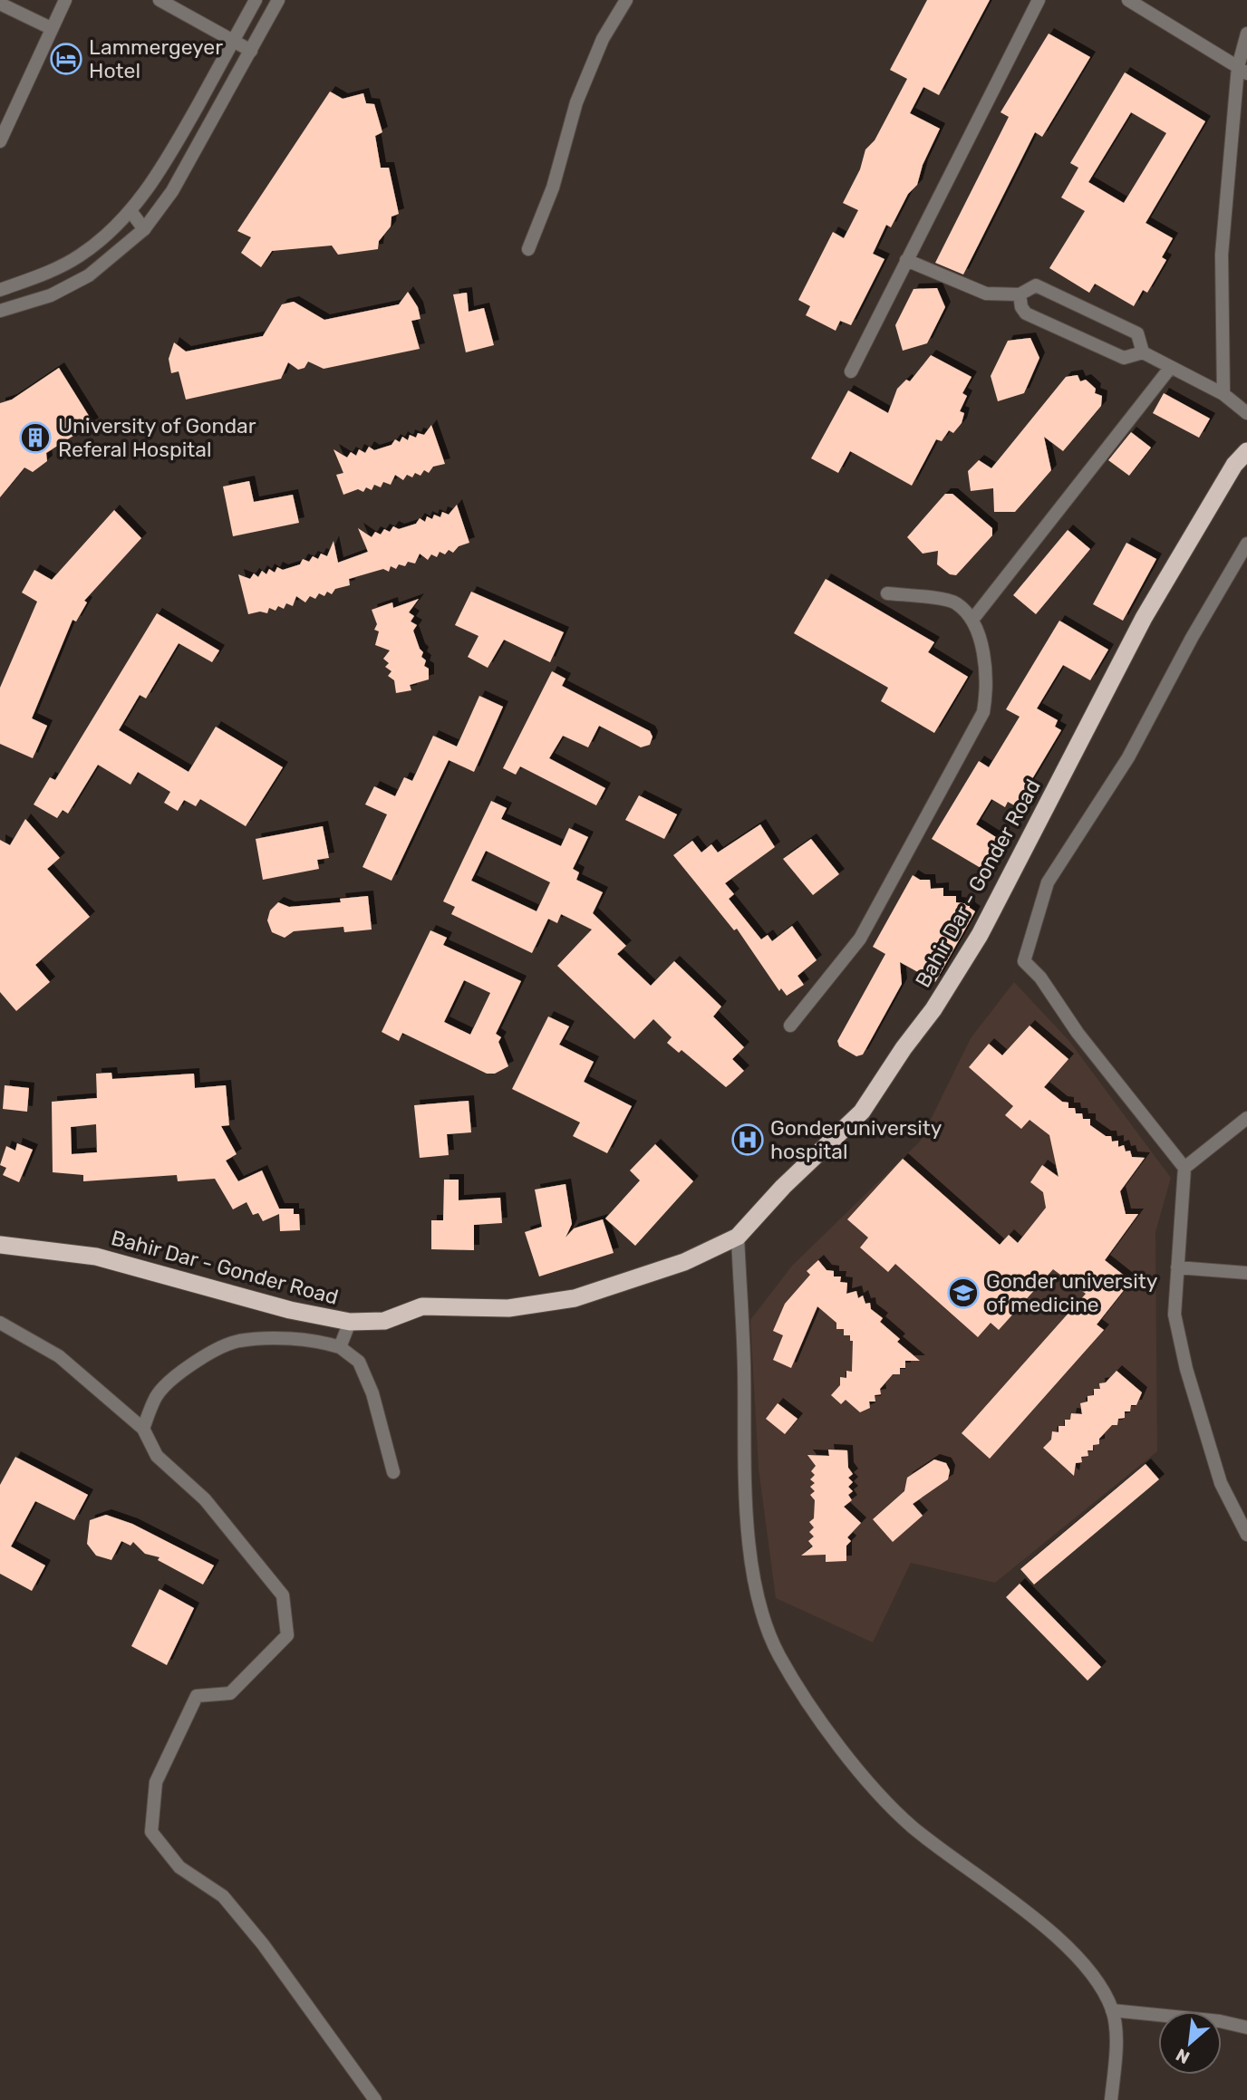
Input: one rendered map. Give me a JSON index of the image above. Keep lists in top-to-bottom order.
{
  "streets": {
    "highway": ["Bahir Dar - Gonder Road"]
  },
  "places": {
    "hotel": ["Lammergeyer Hotel"],
    "building": ["University of Gondar Referal Hospital"],
    "hospital": ["Gonder university hospital"],
    "school or university": ["Gonder university of medicine"]
  },
  "north": "bottom left"
}
